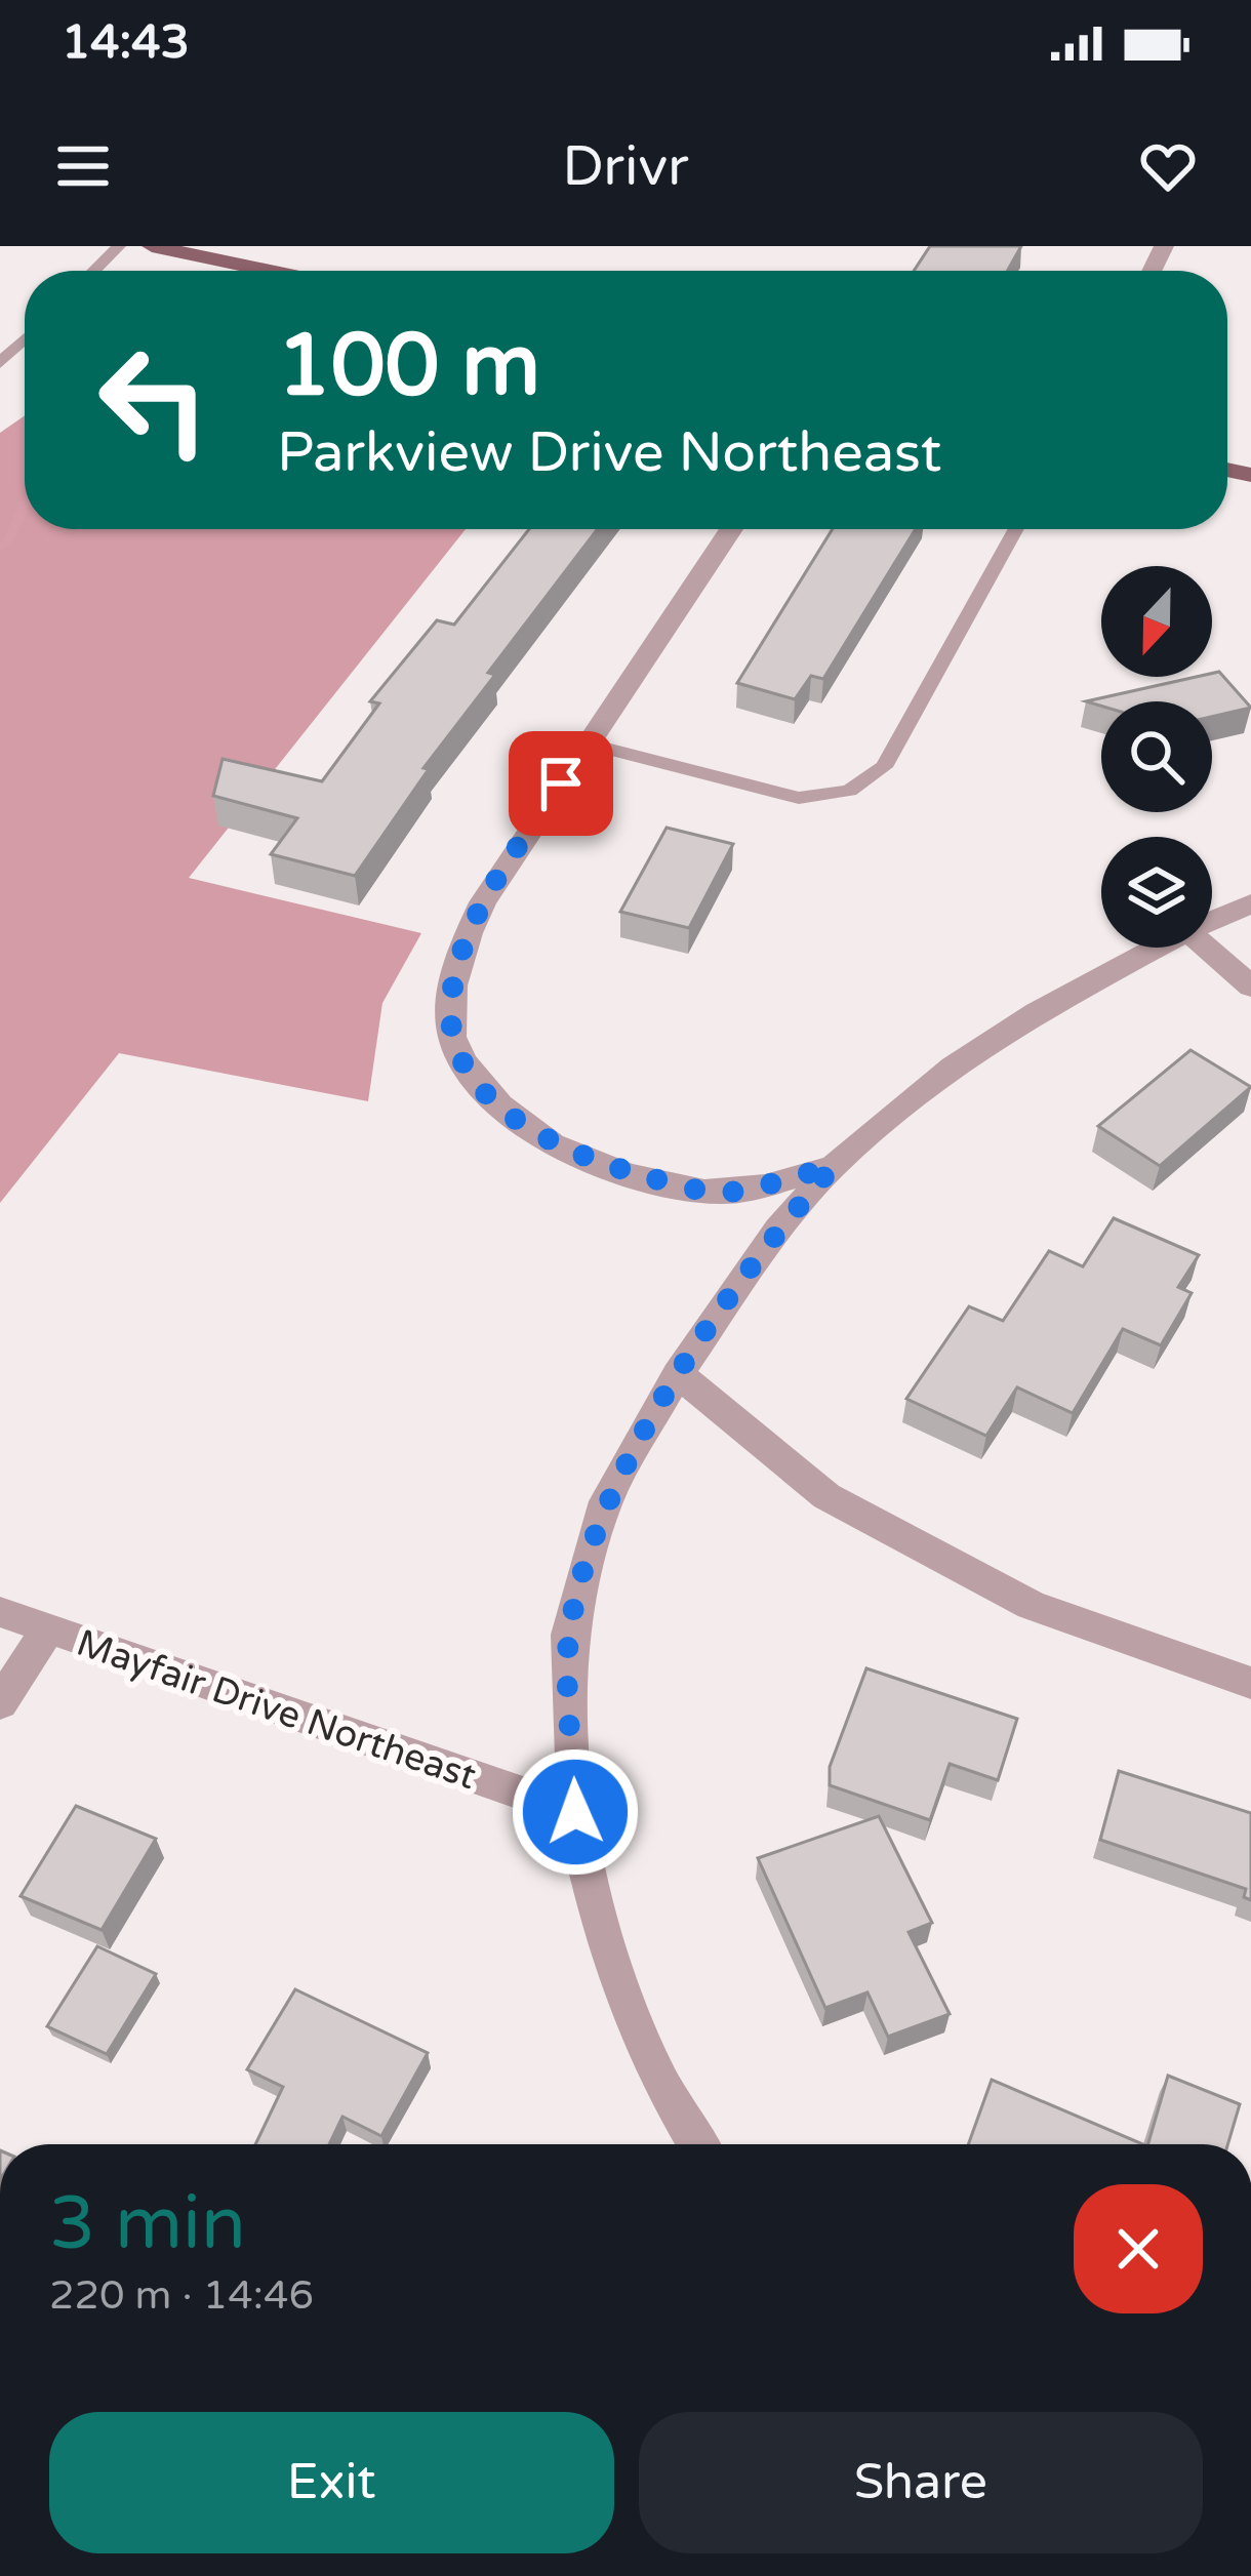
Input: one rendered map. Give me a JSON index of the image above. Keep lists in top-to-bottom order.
{
  "streets": {
    "street": ["Mayfair Drive Northeast"]
  },
  "north": "bottom",
  "page": {
    "status": "14:43",
    "header": "Drivr",
    "turn": ["100 m", "Parkview Drive Northeast"],
    "heading": ["3 min", "220 m · 14:46"],
    "buttons": ["Exit", "Share"]
  }
}
